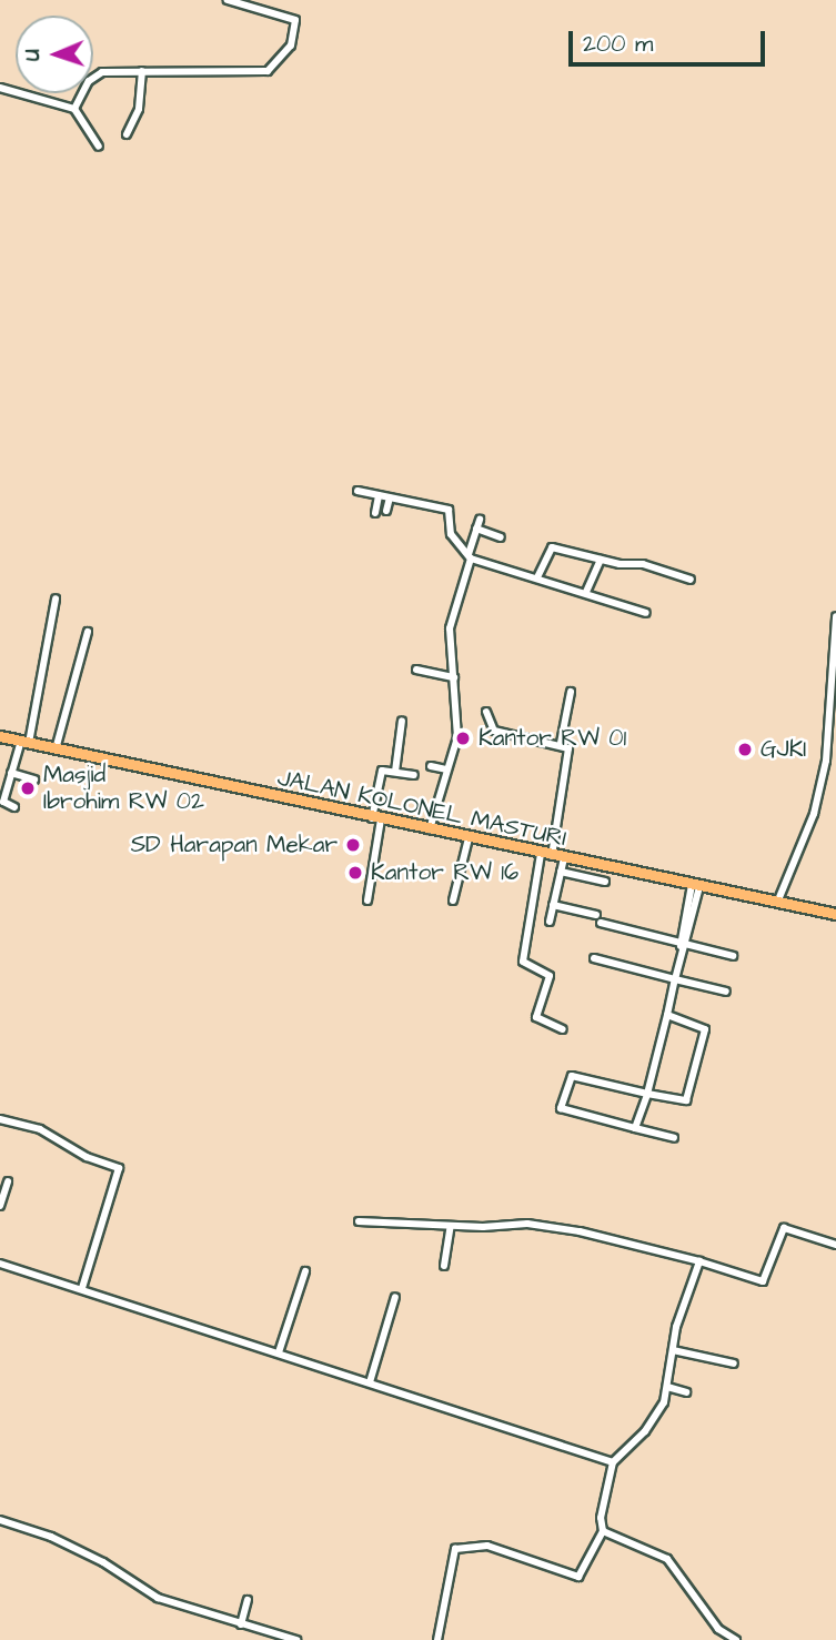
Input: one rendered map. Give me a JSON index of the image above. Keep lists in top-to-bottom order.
{
  "streets": {
    "main road": ["JALAN KOLONEL MASTURI"]
  },
  "places": [
    "Kantor RW 01",
    "GJKI",
    "Masjid Ibrohim RW 02",
    "SD Harapan Mekar",
    "Kantor RW 16"
  ],
  "scale_bar": "200 m",
  "north": "left"
}
